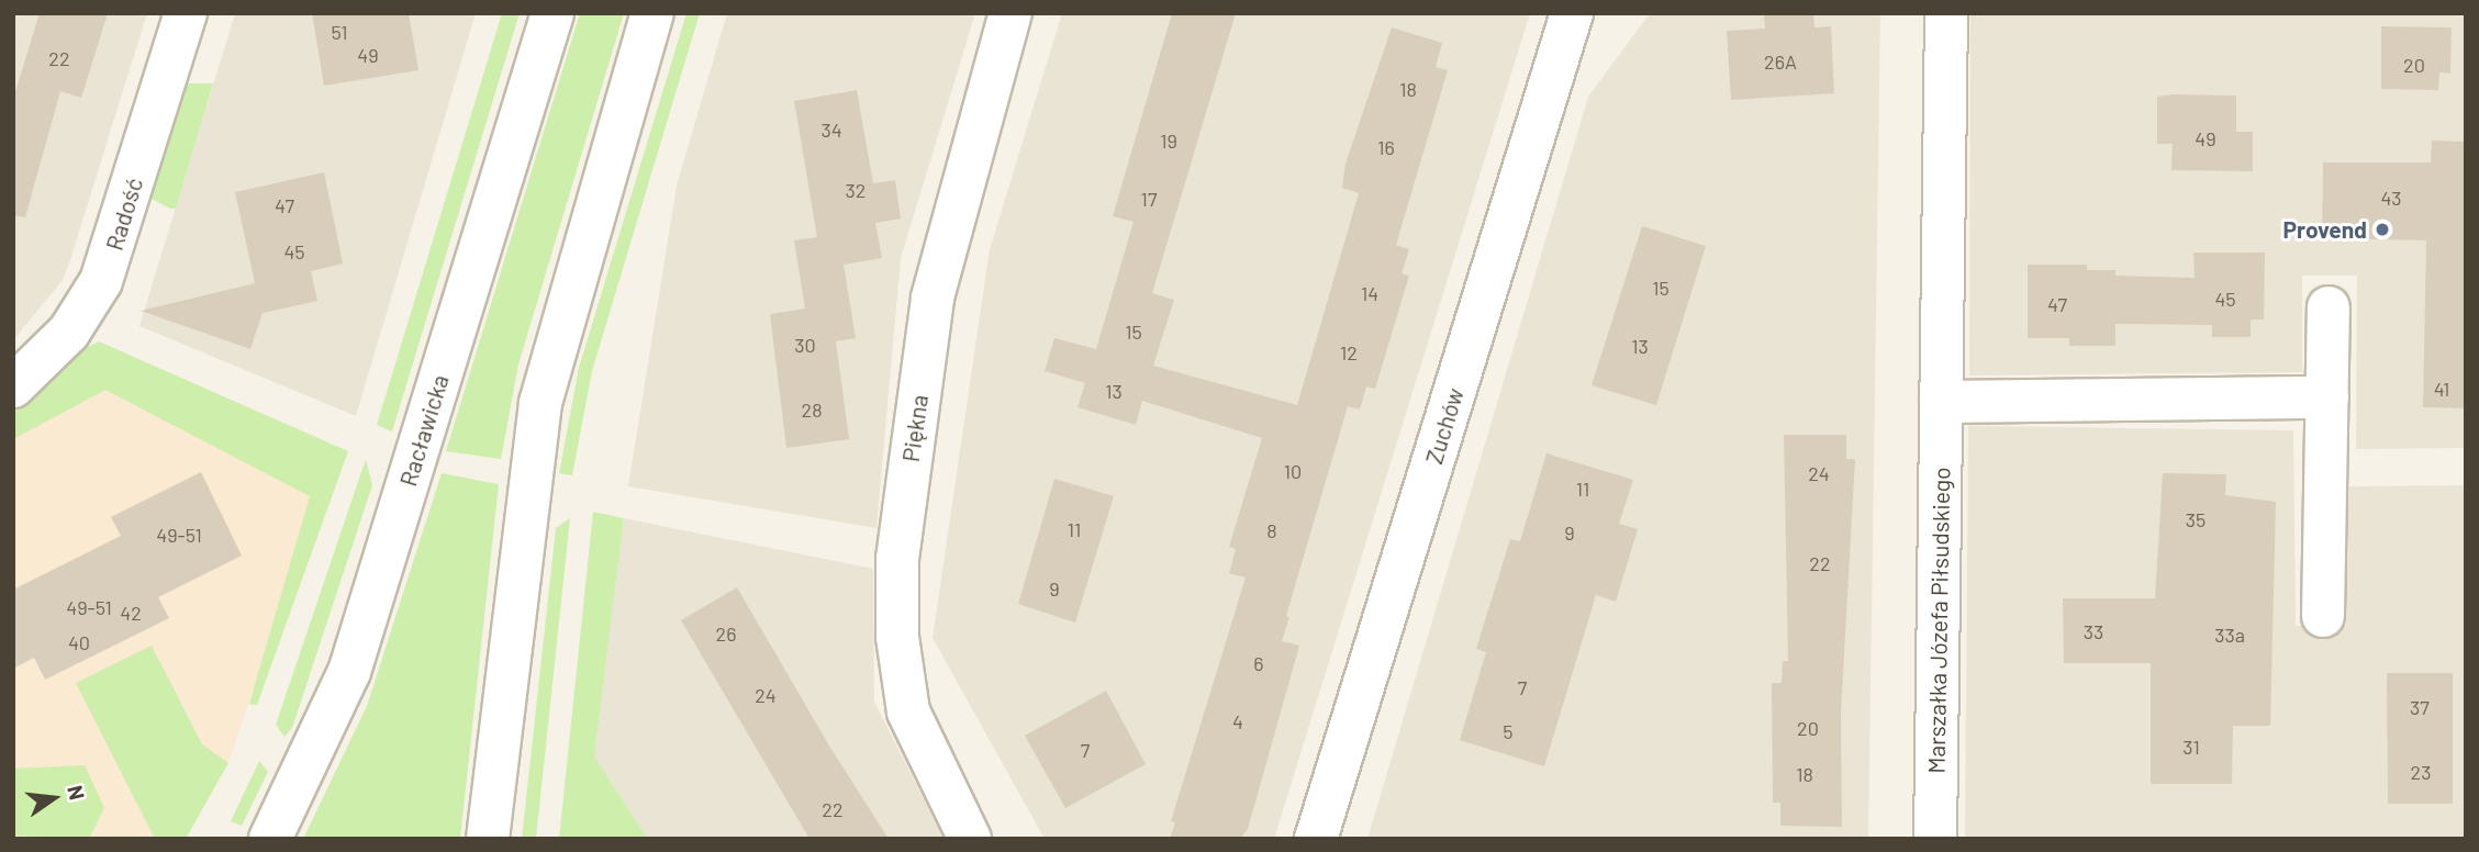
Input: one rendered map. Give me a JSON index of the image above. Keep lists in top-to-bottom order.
{
  "streets": {
    "street": [
      "Radość",
      "Zuchów",
      "Piękna",
      "Racławicka",
      "Marszałka Józefa Piłsudskiego"
    ]
  },
  "places": ["Provend"],
  "house_numbers": [
    "51",
    "49",
    "22",
    "26A",
    "20",
    "18",
    "34",
    "49",
    "19",
    "16",
    "32",
    "43",
    "17",
    "47",
    "45",
    "15",
    "14",
    "45",
    "47",
    "15",
    "30",
    "13",
    "12",
    "41",
    "13",
    "28",
    "10",
    "24",
    "11",
    "35",
    "11",
    "8",
    "9",
    "49-51",
    "22",
    "9",
    "49-51",
    "42",
    "33",
    "26",
    "33a",
    "40",
    "6",
    "7",
    "24",
    "37",
    "4",
    "20",
    "5",
    "31",
    "7",
    "23",
    "18",
    "22"
  ],
  "north": "right"
}
